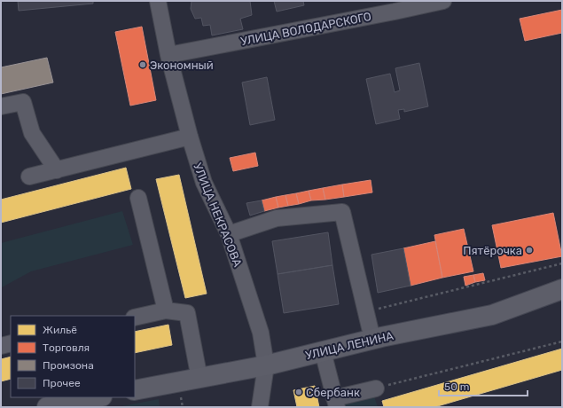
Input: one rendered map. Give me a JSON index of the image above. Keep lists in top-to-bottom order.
{
  "streets": {
    "main road": ["УЛИЦА ЛЕНИНА"],
    "street": ["УЛИЦА ВОЛОДАРСКОГО", "УЛИЦА НЕКРАСОВА"]
  },
  "crossings": [
    ["УЛИЦА ВОЛОДАРСКОГО", "УЛИЦА НЕКРАСОВА"],
    ["УЛИЦА НЕКРАСОВА", "УЛИЦА ЛЕНИНА"]
  ],
  "places": ["Экономный", "Пятёрочка", "Сбербанк"],
  "legend": [
    "Жильё",
    "Торговля",
    "Промзона",
    "Прочее"
  ],
  "scale_bar": "50 m"
}
